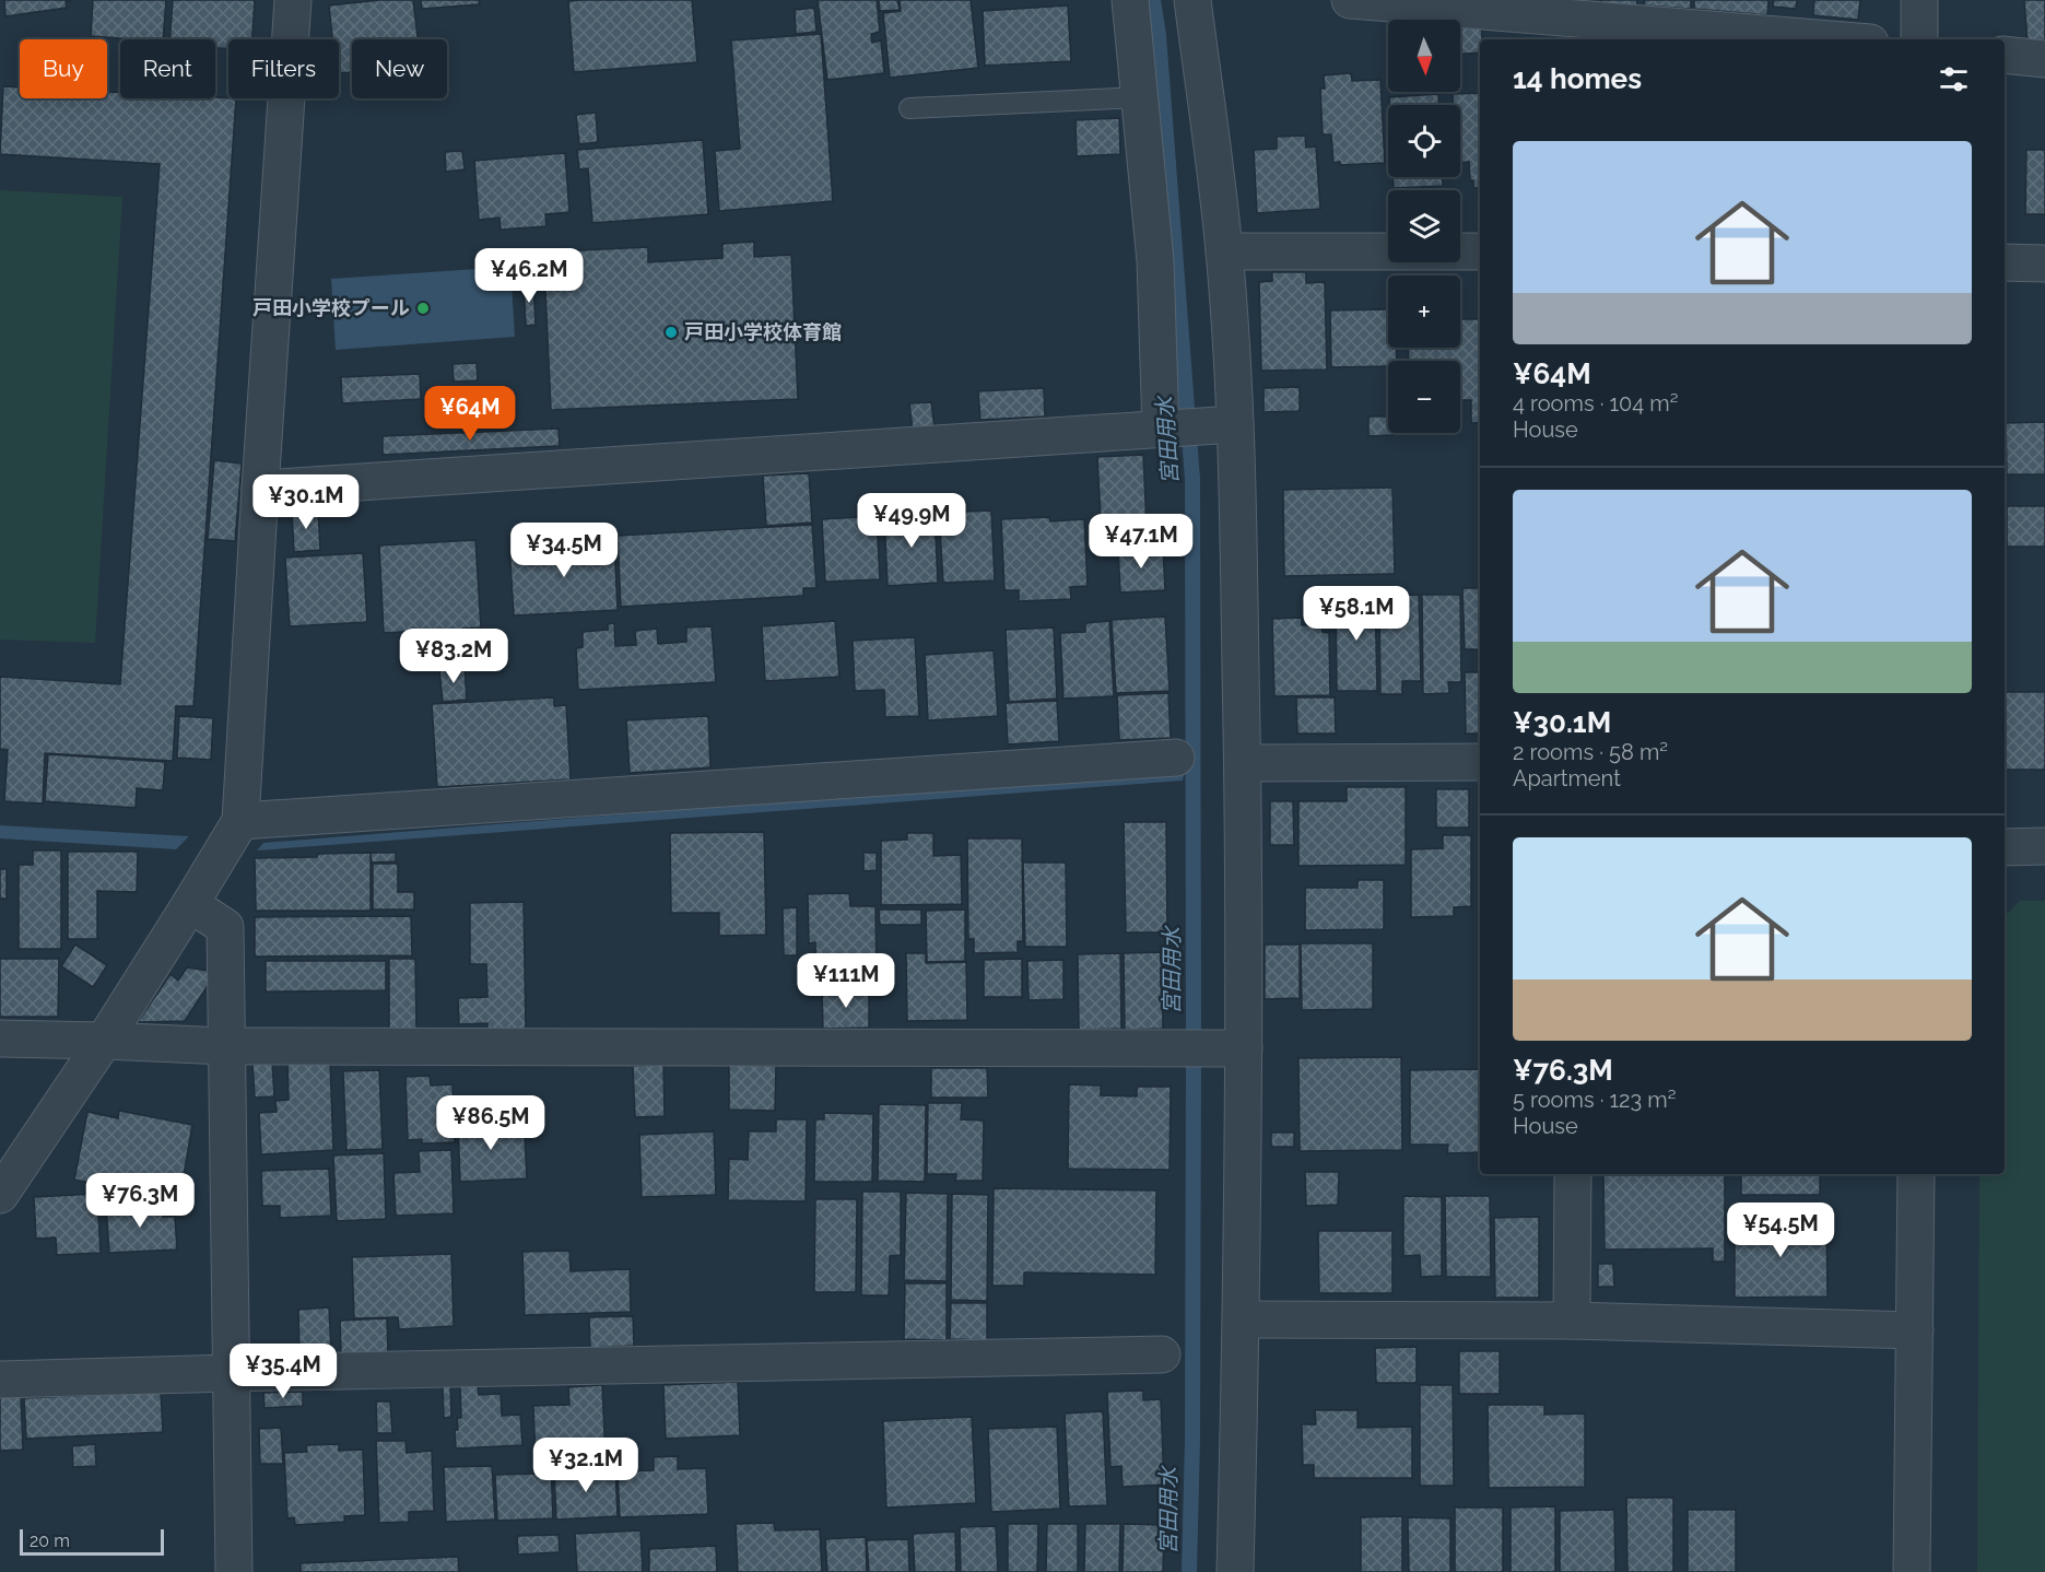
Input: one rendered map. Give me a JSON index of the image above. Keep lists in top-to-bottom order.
{
  "water": ["宮田用水"],
  "places": ["戸田小学校プール", "戸田小学校体育館"],
  "scale_bar": "20 m",
  "north": "bottom",
  "page": {
    "map_buttons": ["+", "−"],
    "chip": [
      "Buy",
      "Rent",
      "Filters",
      "New"
    ],
    "heading": "14 homes",
    "list": [
      {
        "name": "¥64M",
        "note": "4 rooms · 104 m² · House"
      },
      {
        "name": "¥30.1M",
        "note": "2 rooms · 58 m² · Apartment"
      },
      {
        "name": "¥76.3M",
        "note": "5 rooms · 123 m² · House"
      }
    ],
    "price": [
      "¥46.2M",
      "¥64M",
      "¥30.1M",
      "¥49.9M",
      "¥47.1M",
      "¥34.5M",
      "¥58.1M",
      "¥83.2M",
      "¥111M",
      "¥86.5M",
      "¥76.3M",
      "¥54.5M",
      "¥35.4M",
      "¥32.1M"
    ],
    "scale": "20 m"
  }
}
